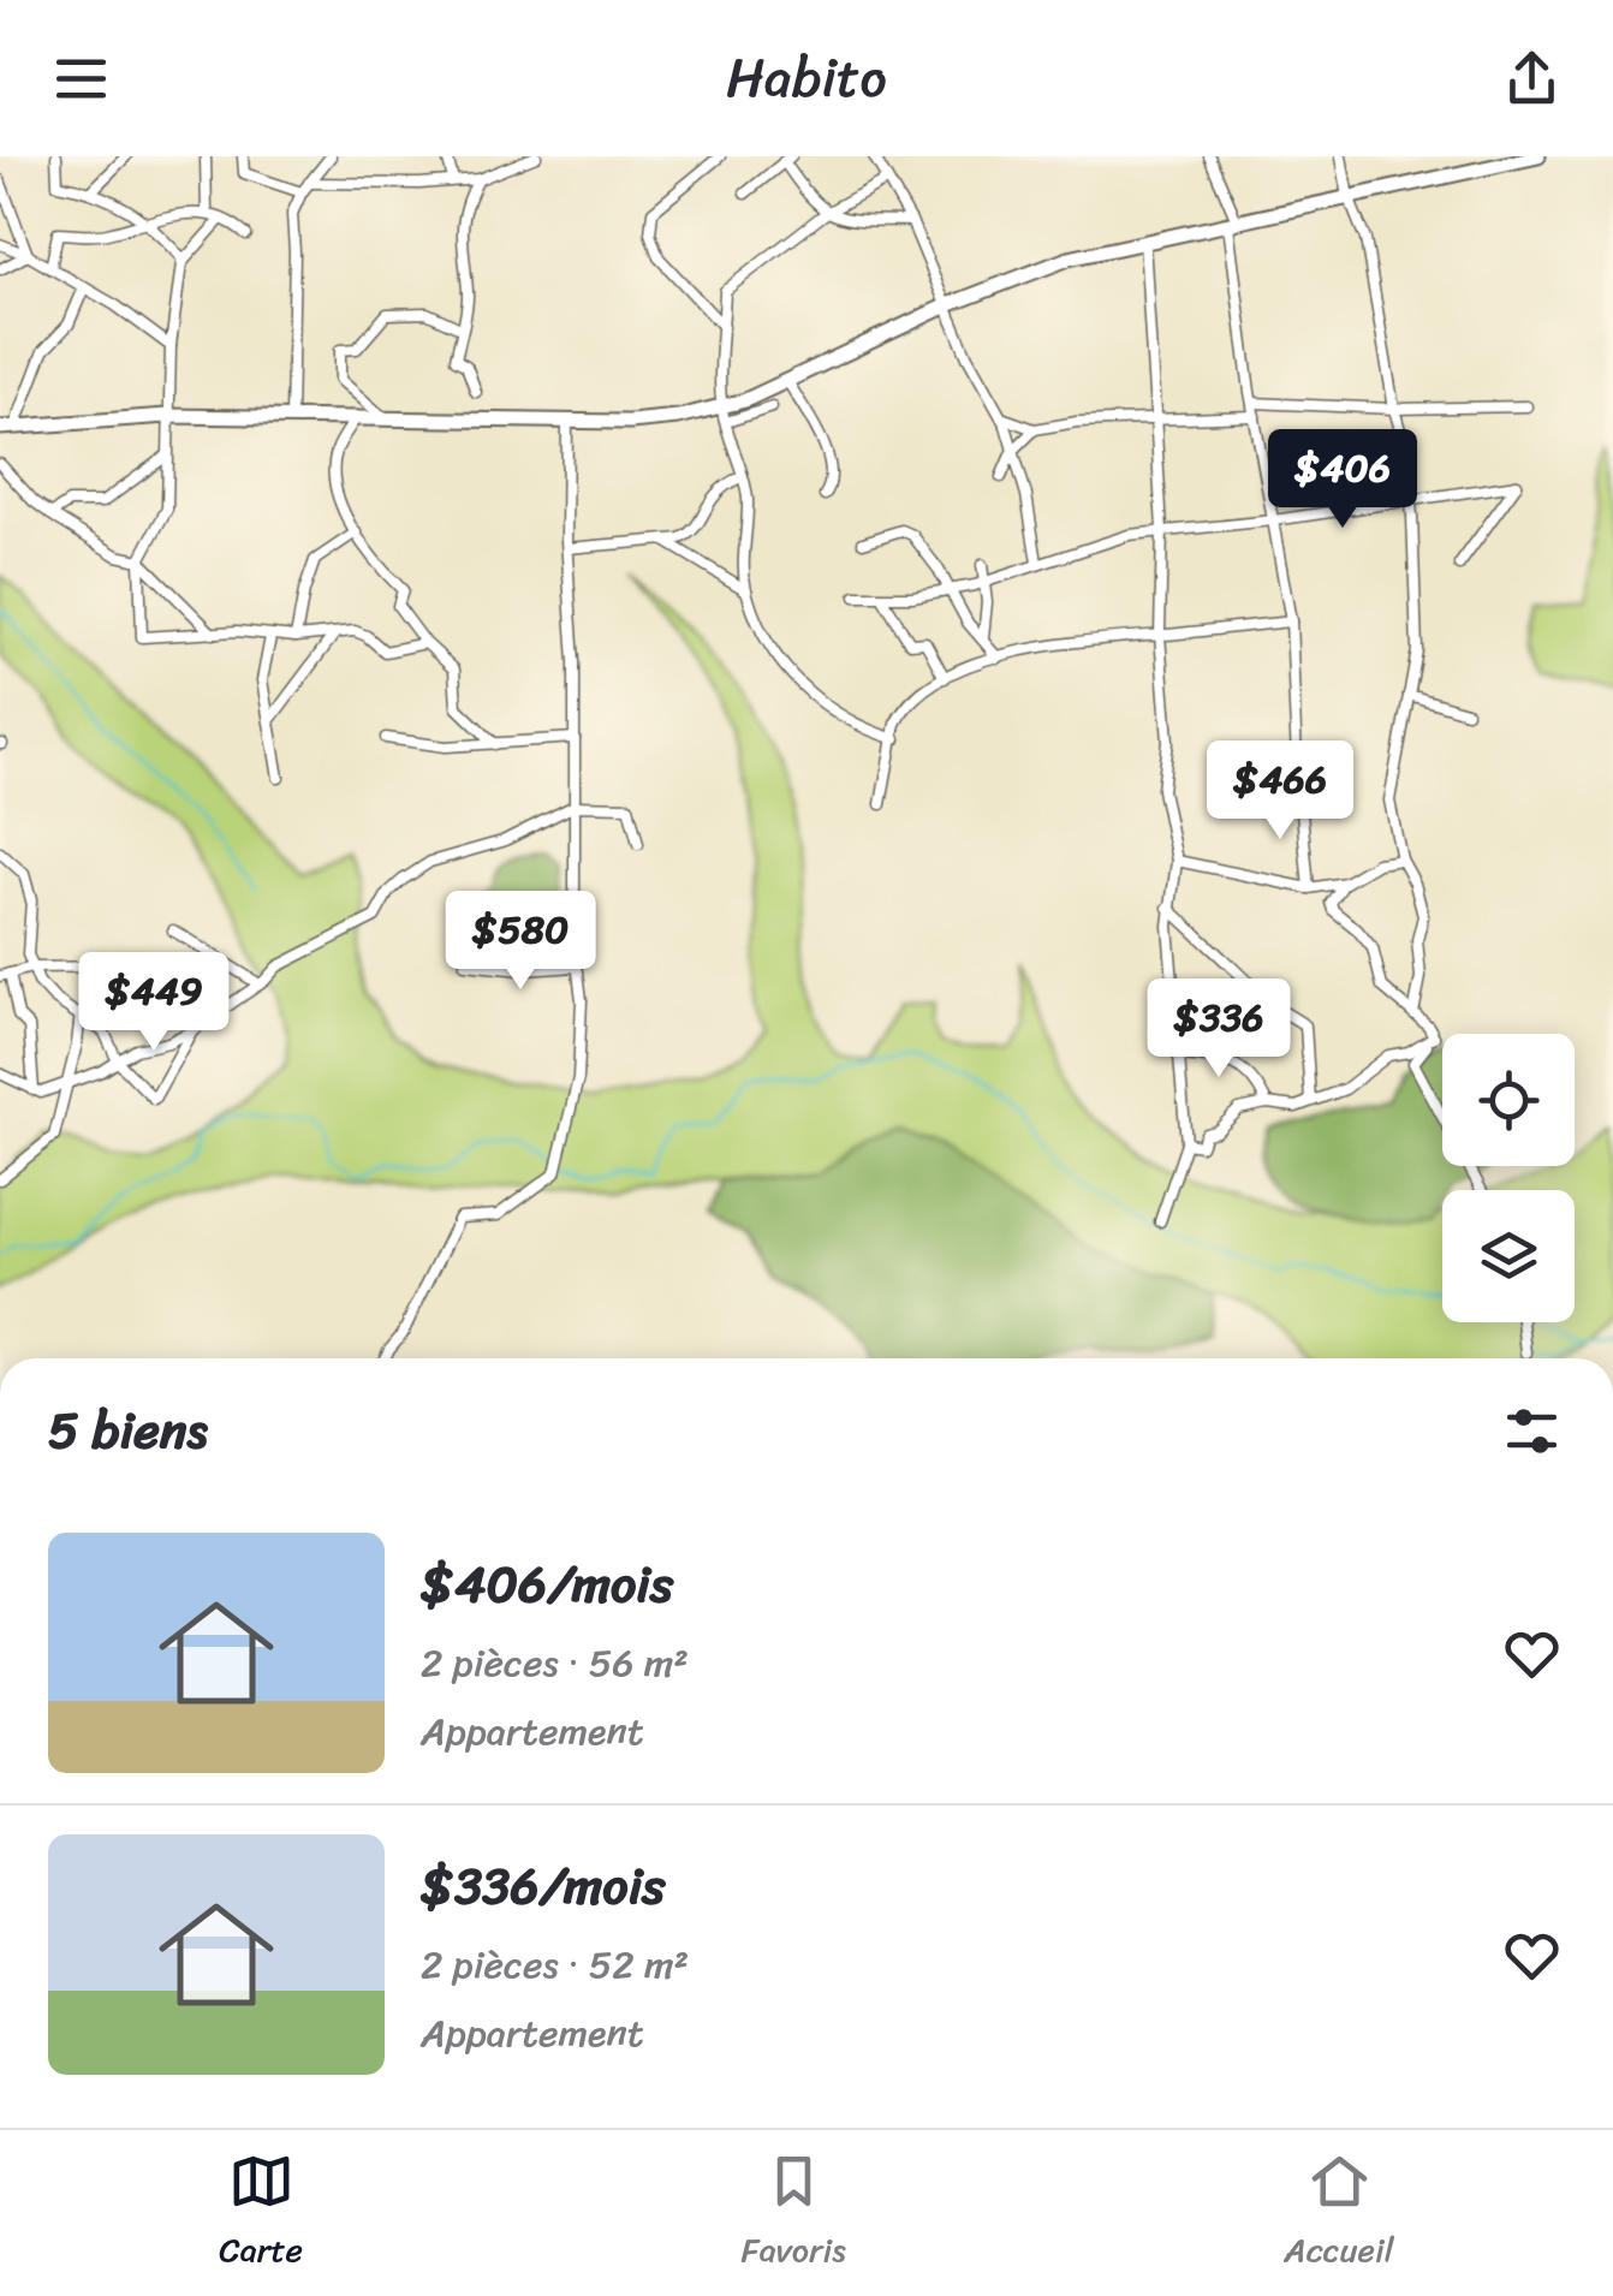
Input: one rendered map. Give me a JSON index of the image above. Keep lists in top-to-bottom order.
{
  "page": {
    "header": "Habito",
    "price": [
      "$406",
      "$466",
      "$580",
      "$449",
      "$336"
    ],
    "heading": "5 biens",
    "list": [
      {
        "name": "$406/mois",
        "note": "2 pièces · 56 m² · Appartement"
      },
      {
        "name": "$336/mois",
        "note": "2 pièces · 52 m² · Appartement"
      }
    ],
    "tabs": ["Carte", "Favoris", "Accueil"]
  }
}
